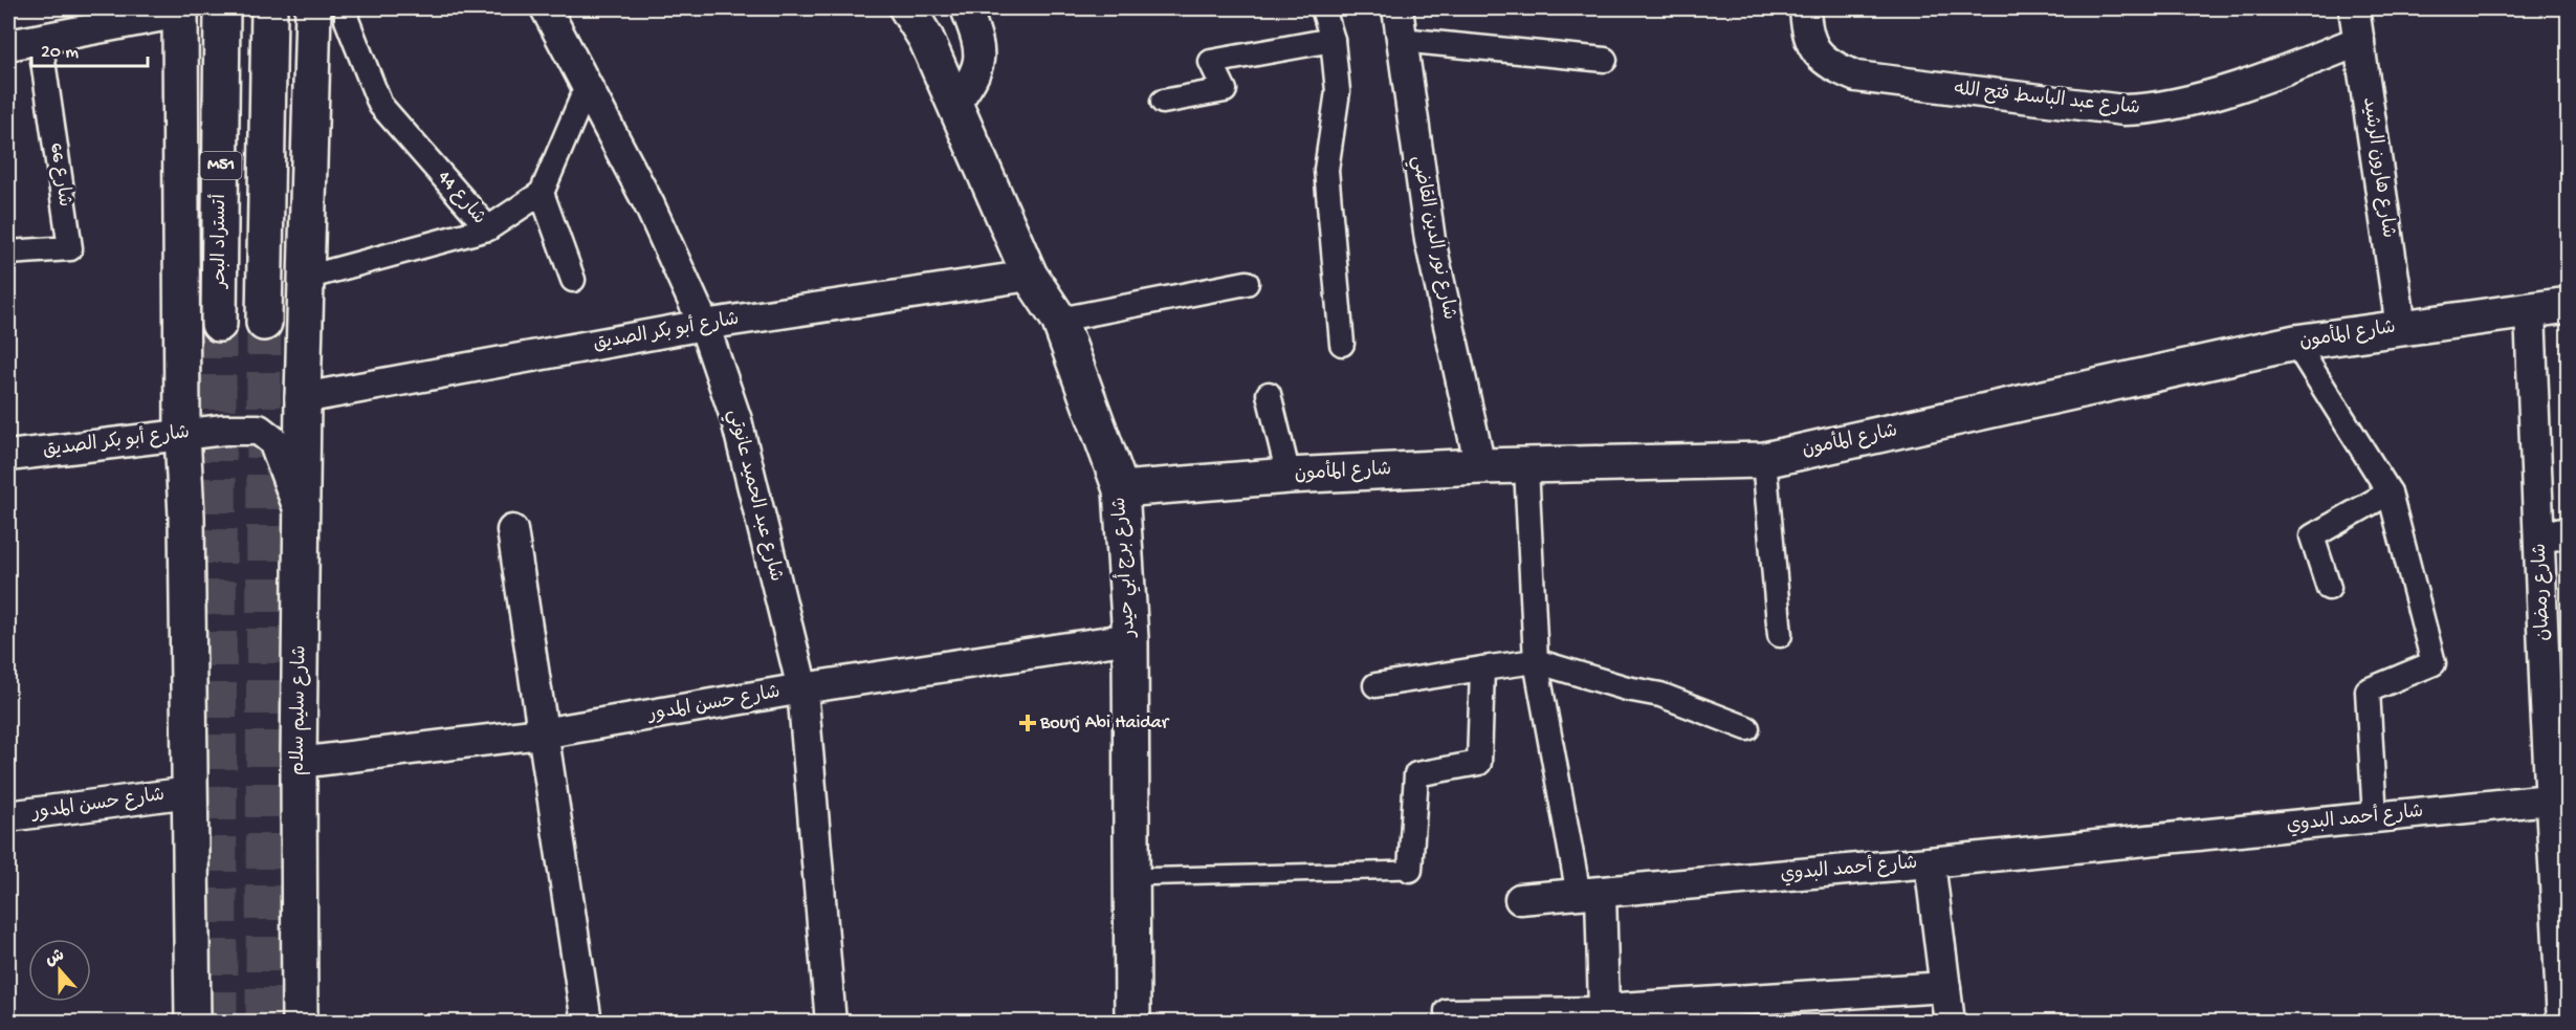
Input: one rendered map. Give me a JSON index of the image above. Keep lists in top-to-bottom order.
{
  "streets": {
    "main road": [
      "M51",
      "أتستراد البحر",
      "شارع المأمون",
      "شارع برج أبي حيدر",
      "شارع سليم سلام"
    ],
    "street": [
      "شارع عبد الباسط فتح الله",
      "شارع هارون الرشيد",
      "شارع 66",
      "شارع 44",
      "شارع نور الدين القاضي",
      "شارع أبو بكر الصديق",
      "شارع عبد الحميد عانوتي",
      "شارع رمضان",
      "شارع حسن المدور",
      "شارع أحمد البدوي"
    ]
  },
  "crossings": [
    ["شارع عبد الباسط فتح الله", "شارع هارون الرشيد"],
    ["شارع هارون الرشيد", "شارع المأمون"],
    ["شارع 44", "شارع سليم سلام"],
    ["شارع نور الدين القاضي", "شارع المأمون"],
    ["شارع أبو بكر الصديق", "شارع عبد الحميد عانوتي"],
    ["شارع أبو بكر الصديق", "شارع برج أبي حيدر"],
    ["شارع أبو بكر الصديق", "شارع سليم سلام"],
    ["شارع المأمون", "شارع برج أبي حيدر"],
    ["شارع المأمون", "شارع رمضان"],
    ["شارع عبد الحميد عانوتي", "شارع حسن المدور"],
    ["شارع برج أبي حيدر", "شارع حسن المدور"],
    ["شارع رمضان", "شارع أحمد البدوي"],
    ["شارع حسن المدور", "شارع سليم سلام"]
  ],
  "places": {
    "health": ["Bourj Abi Haidar"]
  },
  "scale_bar": "20 m",
  "north": "top"
}
